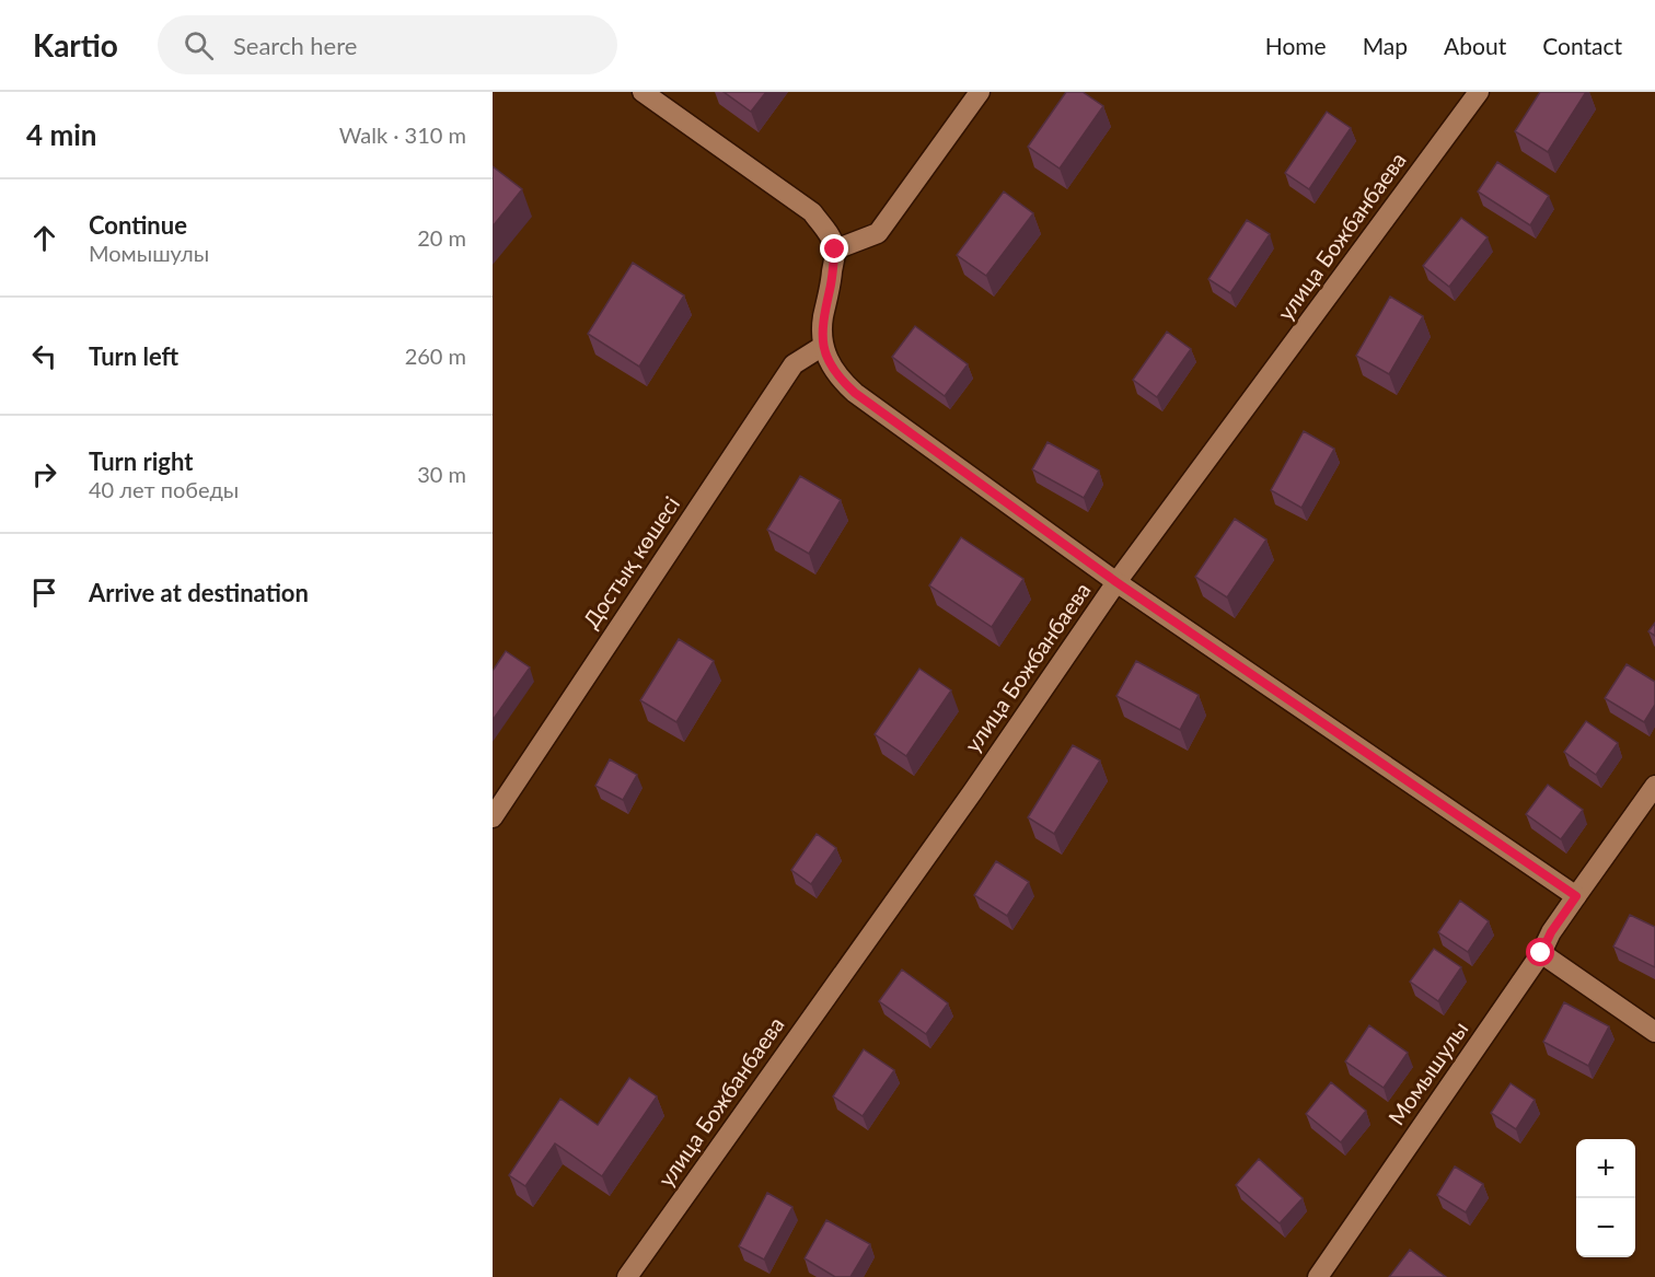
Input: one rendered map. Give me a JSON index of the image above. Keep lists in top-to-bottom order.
{
  "streets": {
    "street": ["улица Божбанбаева", "Достық көшесі", "Момышулы"]
  },
  "page": {
    "header": "Kartio",
    "search": "Search here",
    "nav": [
      "Home",
      "Map",
      "About",
      "Contact"
    ],
    "heading": ["4 min", "Walk · 310 m"],
    "list": [
      ["Continue", "Момышулы", "20 m"],
      ["Turn left", "260 m"],
      ["Turn right", "40 лет победы", "30 m"],
      "Arrive at destination"
    ],
    "map_buttons": ["+", "−"]
  }
}
